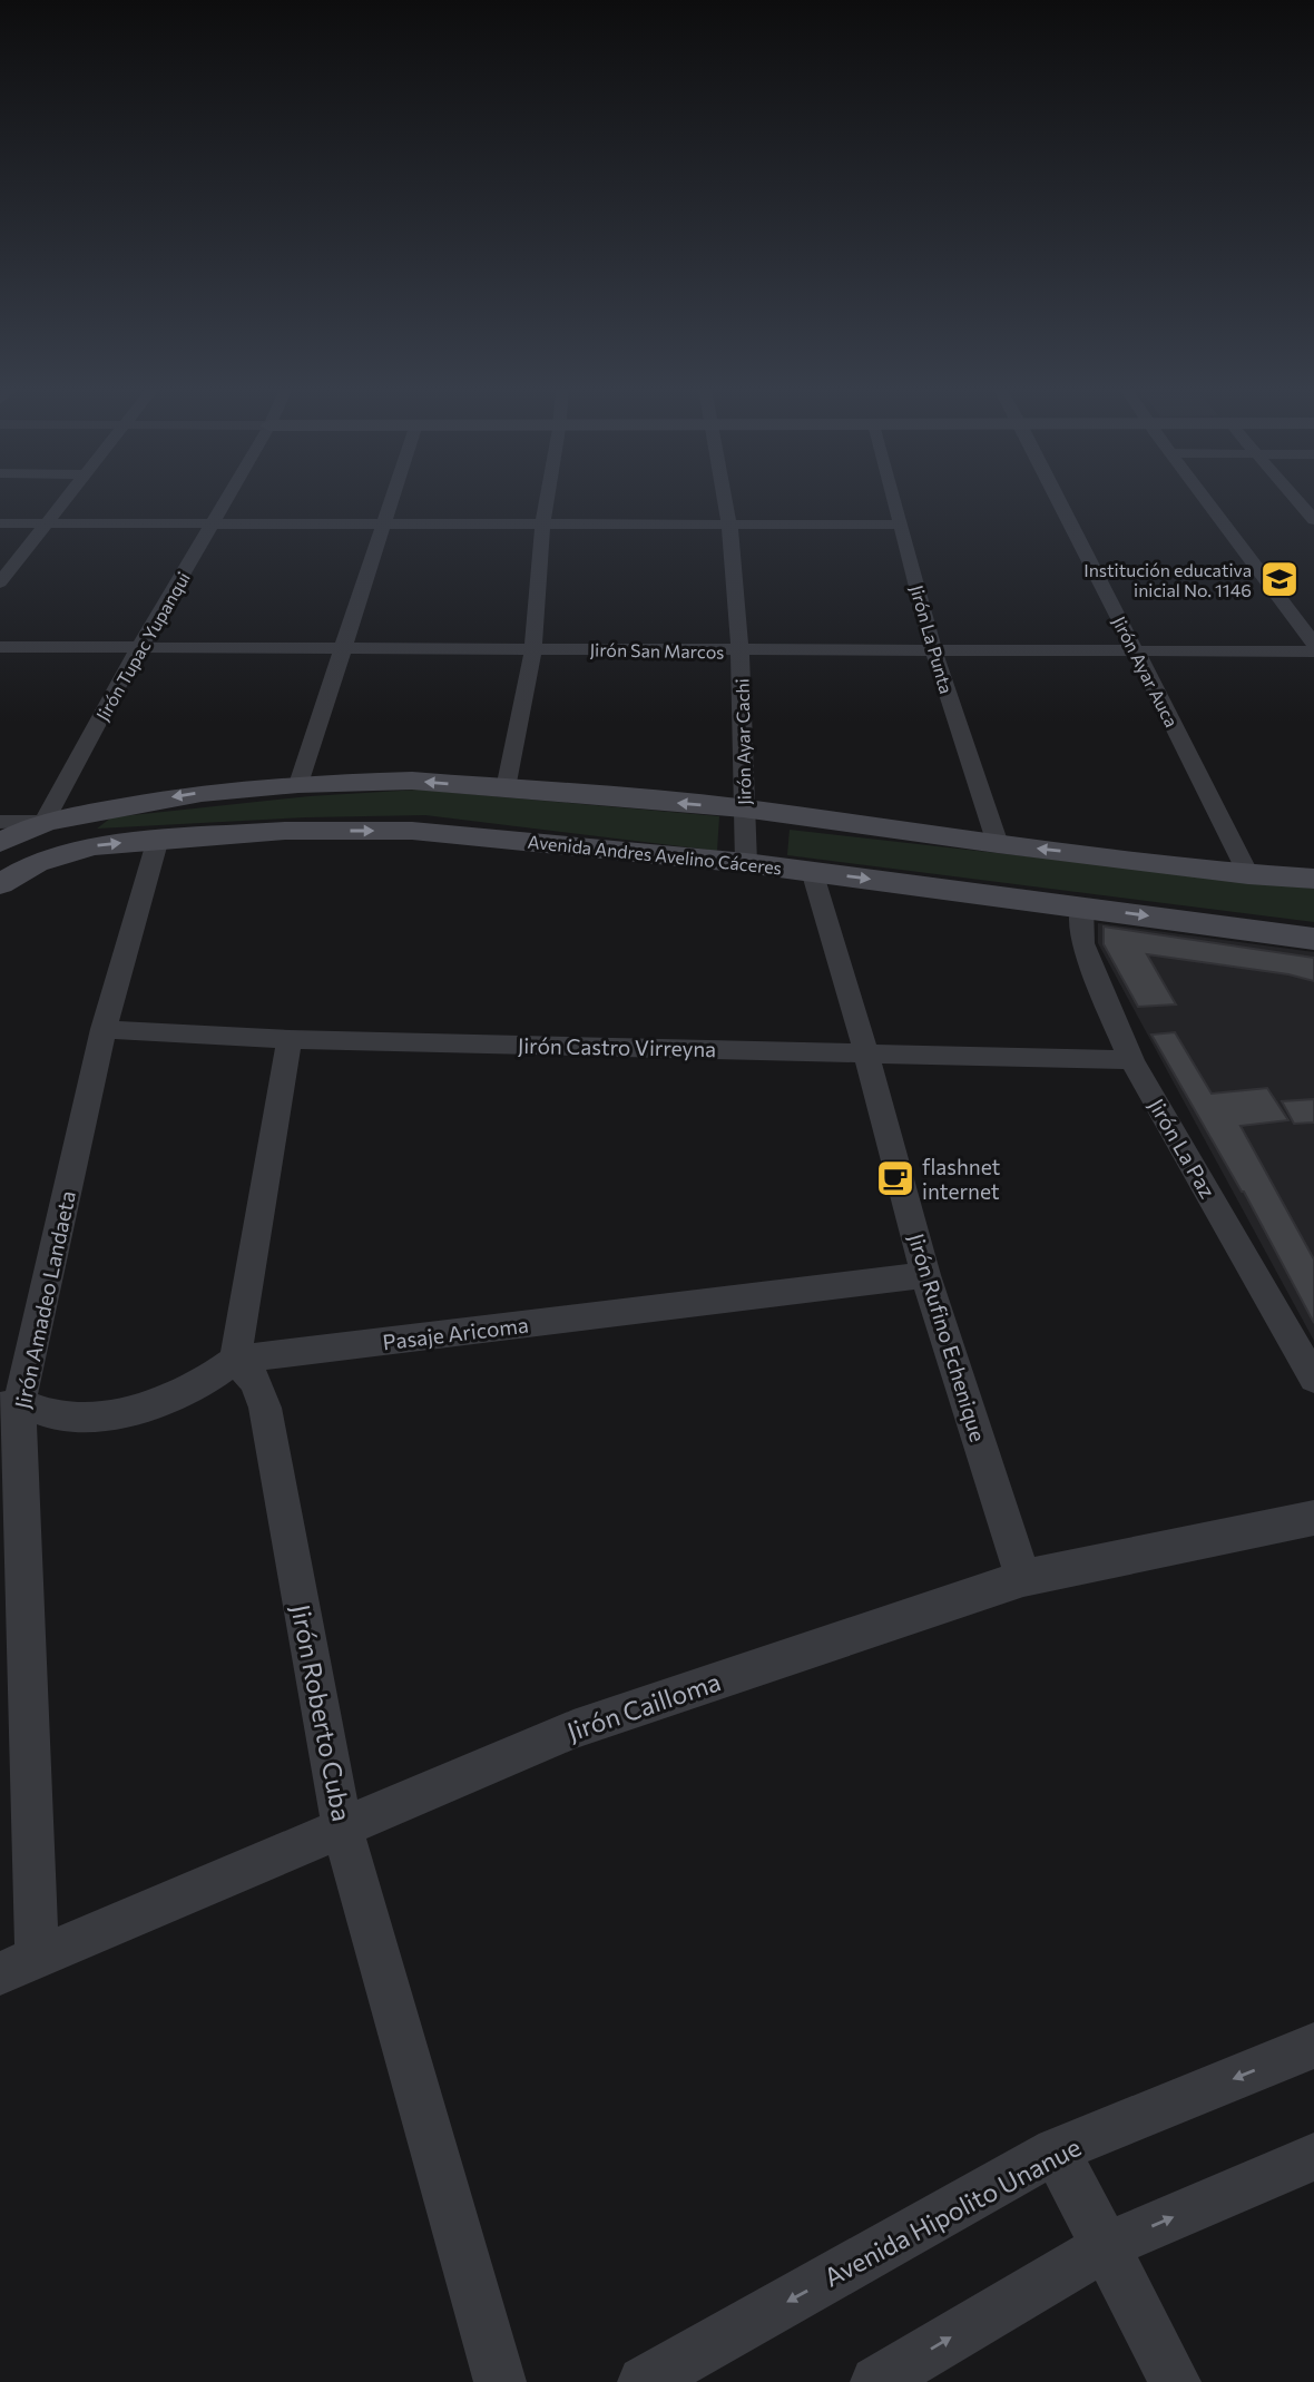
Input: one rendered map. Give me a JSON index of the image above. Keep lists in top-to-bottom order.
{
  "streets": {
    "main road": ["Avenida Andres Avelino Cáceres"],
    "street": [
      "Jirón La Punta",
      "Jirón Tupac Yupanqui",
      "Jirón San Marcos",
      "Jirón Ayar Auca",
      "Jirón Ayar Cachi",
      "Jirón Castro Virreyna",
      "Jirón La Paz",
      "Jirón Amadeo Landaeta",
      "Pasaje Aricoma",
      "Jirón Rufino Echenique",
      "Jirón Cailloma",
      "Jirón Roberto Cuba",
      "Avenida Hipolito Unanue"
    ]
  },
  "crossings": [
    ["Jirón La Punta", "Jirón San Marcos"],
    ["Jirón Tupac Yupanqui", "Jirón San Marcos"],
    ["Jirón San Marcos", "Jirón Ayar Auca"],
    ["Jirón San Marcos", "Jirón Ayar Cachi"],
    ["Jirón Ayar Cachi", "Avenida Andres Avelino Cáceres"],
    ["Avenida Andres Avelino Cáceres", "Jirón La Paz"],
    ["Avenida Andres Avelino Cáceres", "Jirón Amadeo Landaeta"],
    ["Avenida Andres Avelino Cáceres", "Jirón Rufino Echenique"],
    ["Jirón Castro Virreyna", "Jirón La Paz"],
    ["Jirón Castro Virreyna", "Jirón Amadeo Landaeta"],
    ["Jirón Castro Virreyna", "Jirón Rufino Echenique"],
    ["Jirón Amadeo Landaeta", "Pasaje Aricoma"],
    ["Jirón Amadeo Landaeta", "Jirón Cailloma"],
    ["Pasaje Aricoma", "Jirón Rufino Echenique"],
    ["Pasaje Aricoma", "Jirón Roberto Cuba"],
    ["Jirón Rufino Echenique", "Jirón Cailloma"],
    ["Jirón Cailloma", "Jirón Roberto Cuba"]
  ],
  "places": {
    "school or university": ["Institución educativa inicial No. 1146"],
    "cafe": ["flashnet internet"]
  }
}
